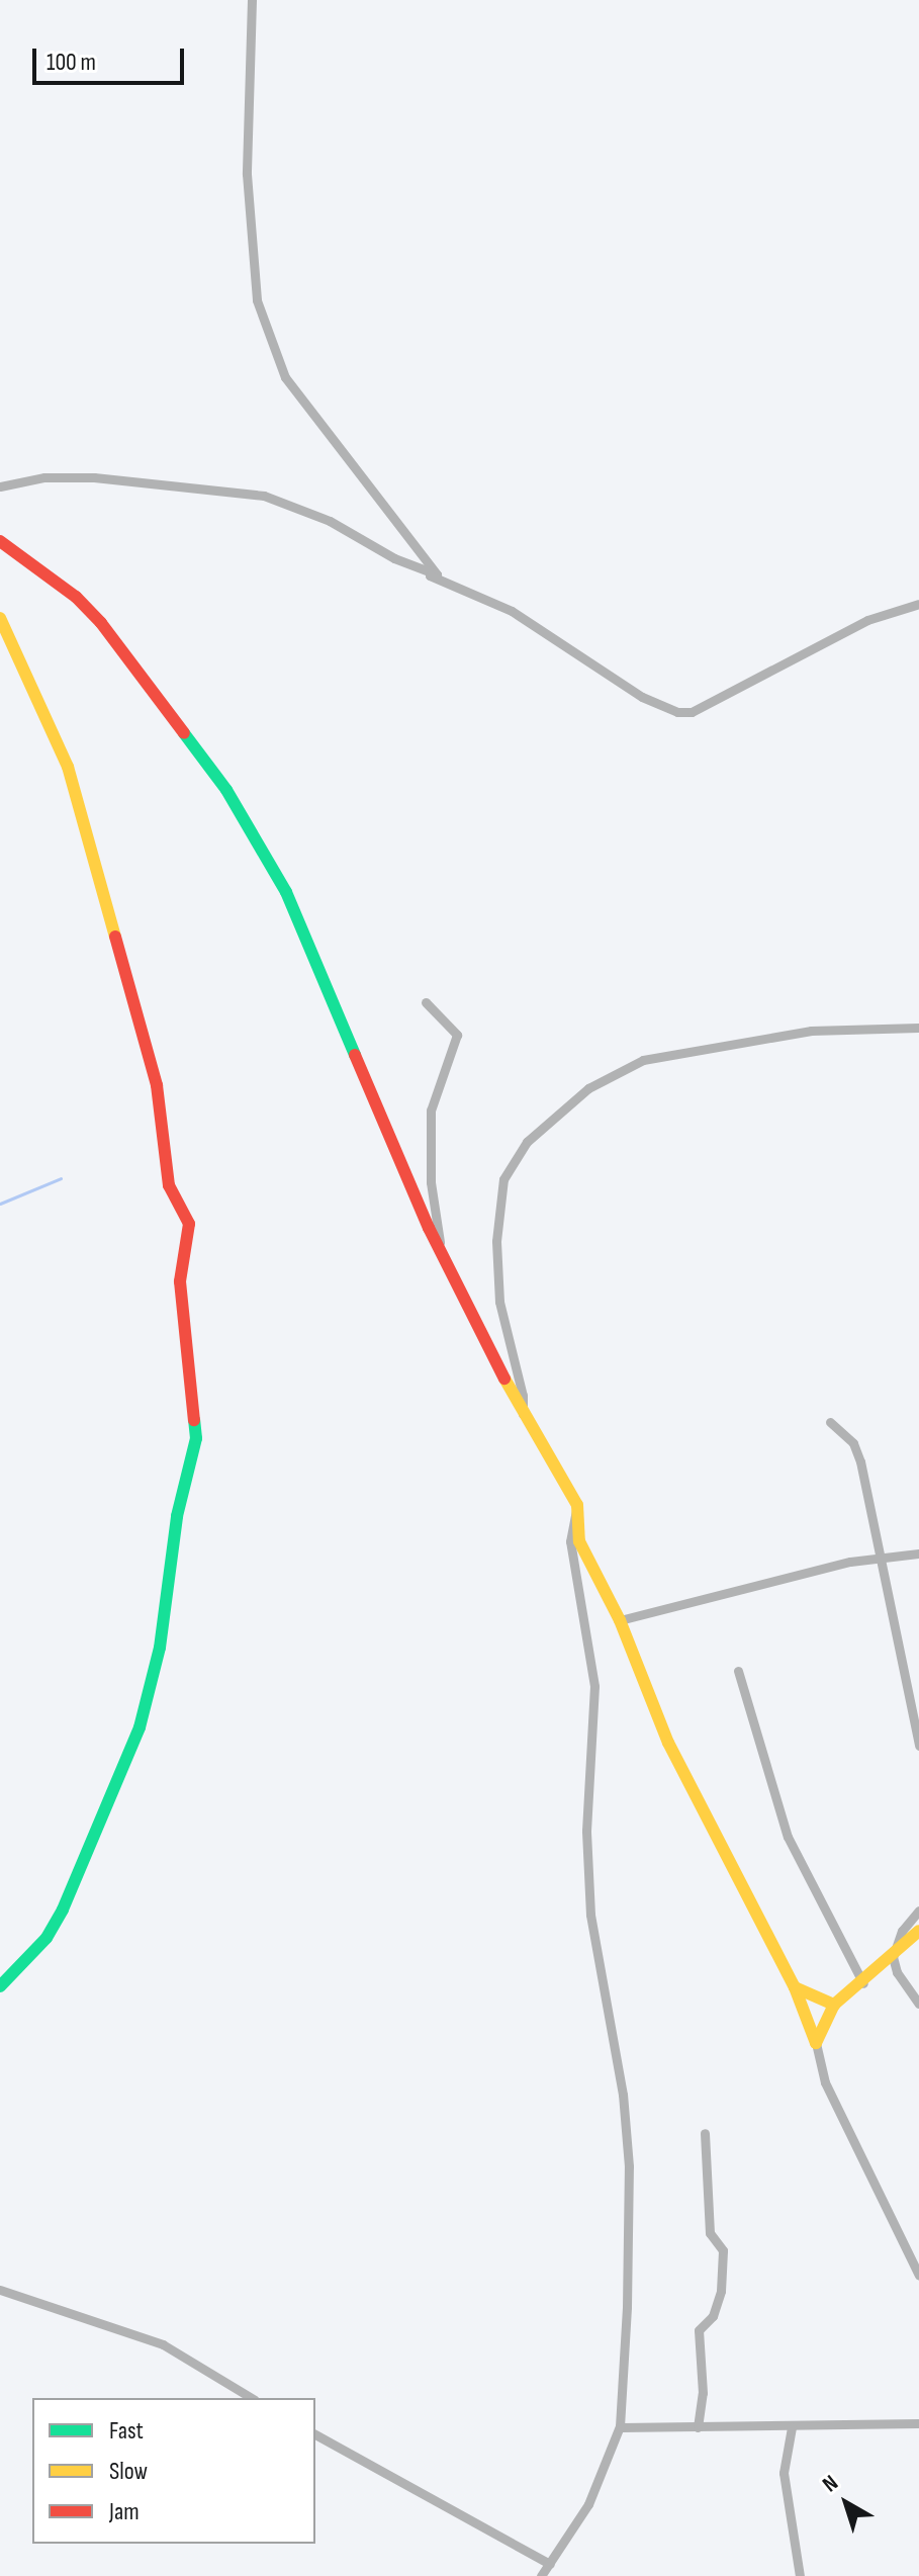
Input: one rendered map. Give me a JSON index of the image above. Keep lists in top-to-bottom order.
{
  "legend": ["Fast", "Slow", "Jam"],
  "scale_bar": "100 m",
  "north": "top left"
}
